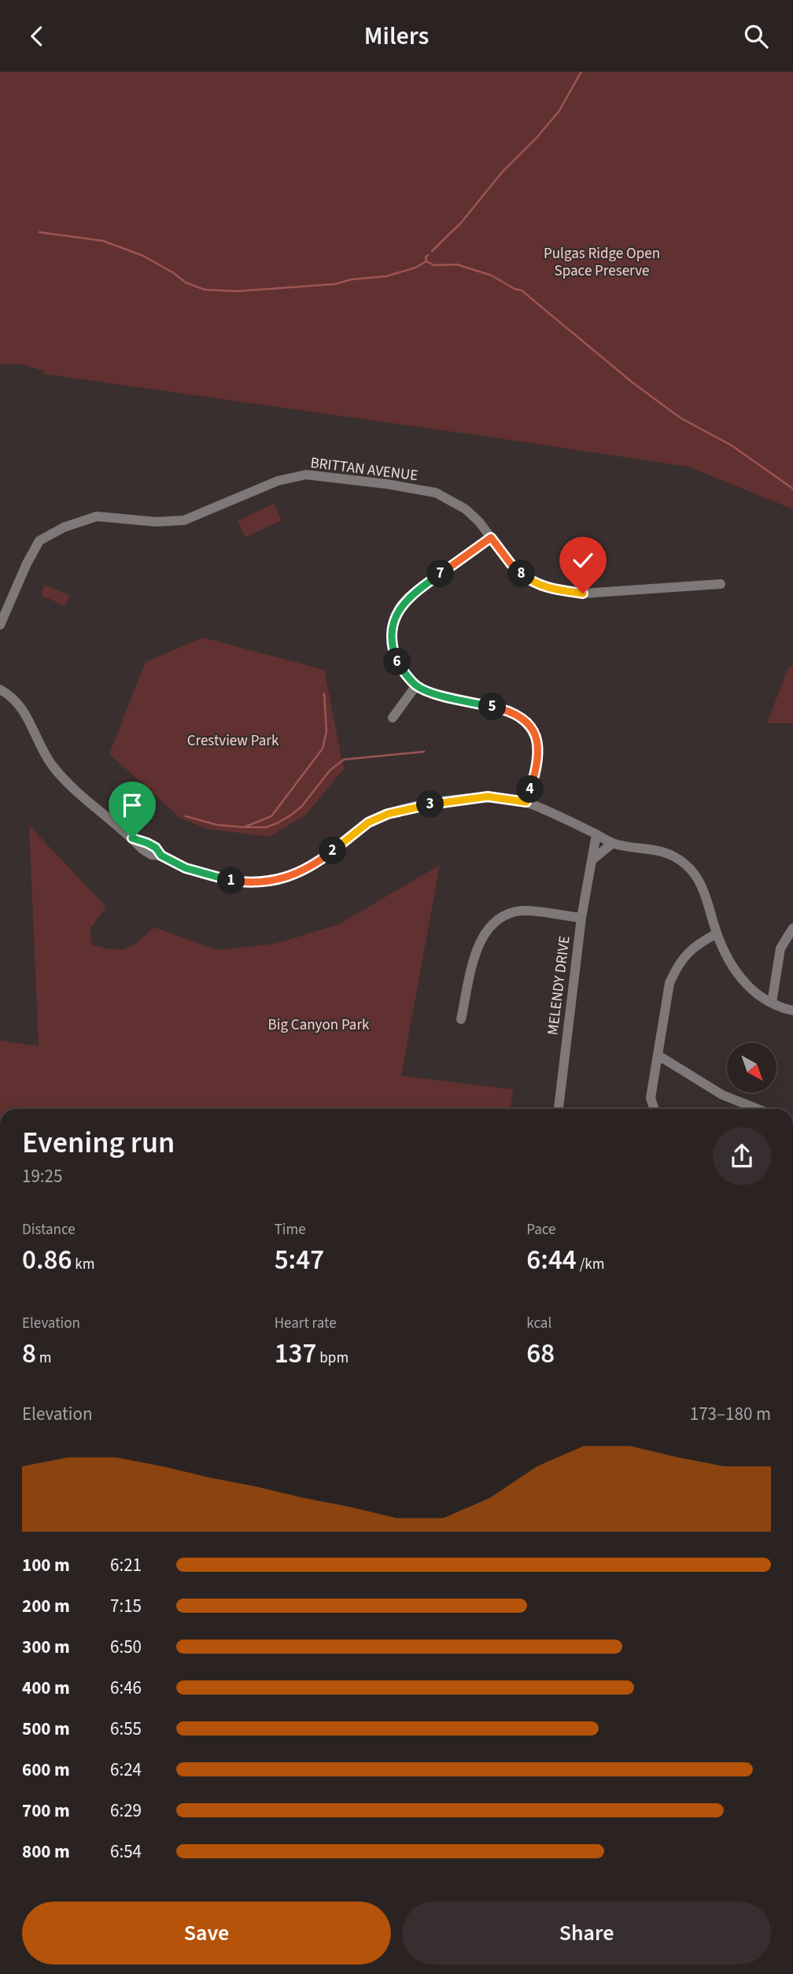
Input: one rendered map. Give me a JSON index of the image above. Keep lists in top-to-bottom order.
{
  "streets": {
    "street": ["BRITTAN AVENUE", "MELENDY DRIVE"]
  },
  "parks": ["Pulgas Ridge Open Space Preserve", "Crestview Park", "Big Canyon Park"],
  "north": "bottom right",
  "page": {
    "header": "Milers",
    "pins": [
      "7",
      "8",
      "6",
      "5",
      "4",
      "3",
      "2",
      "1"
    ],
    "heading": ["Evening run", "19:25"],
    "stats": [
      ["Distance", "0.86 km"],
      ["Time", "5:47"],
      ["Pace", "6:44 /km"],
      ["Elevation", "8 m"],
      ["Heart rate", "137 bpm"],
      ["kcal", "68"]
    ],
    "chart": ["Elevation", "173–180 m"],
    "list": [
      {
        "name": "100 m",
        "note": "6:21"
      },
      {
        "name": "200 m",
        "note": "7:15"
      },
      {
        "name": "300 m",
        "note": "6:50"
      },
      {
        "name": "400 m",
        "note": "6:46"
      },
      {
        "name": "500 m",
        "note": "6:55"
      },
      {
        "name": "600 m",
        "note": "6:24"
      },
      {
        "name": "700 m",
        "note": "6:29"
      },
      {
        "name": "800 m",
        "note": "6:54"
      }
    ],
    "buttons": ["Save", "Share"]
  }
}
